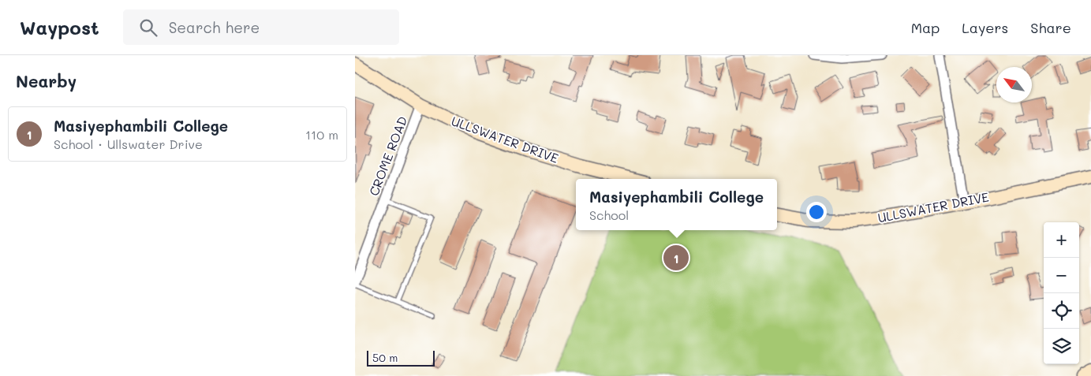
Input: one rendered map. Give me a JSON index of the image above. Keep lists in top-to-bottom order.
{
  "streets": {
    "street": ["ULLSWATER DRIVE", "CROME ROAD"]
  },
  "crossings": [
    ["ULLSWATER DRIVE", "CROME ROAD"]
  ],
  "scale_bar": "50 m",
  "north": "top left",
  "page": {
    "header": "Waypost",
    "search": "Search here",
    "nav": ["Map", "Layers", "Share"],
    "heading": "Nearby",
    "list": [
      {
        "mark": "1",
        "name": "Masiyephambili College",
        "note": "School · Ullswater Drive",
        "value": "110 m"
      }
    ],
    "popup": ["Masiyephambili College", "School"],
    "map_buttons": ["+", "−"],
    "pins": "1",
    "scale": "50 m"
  }
}
